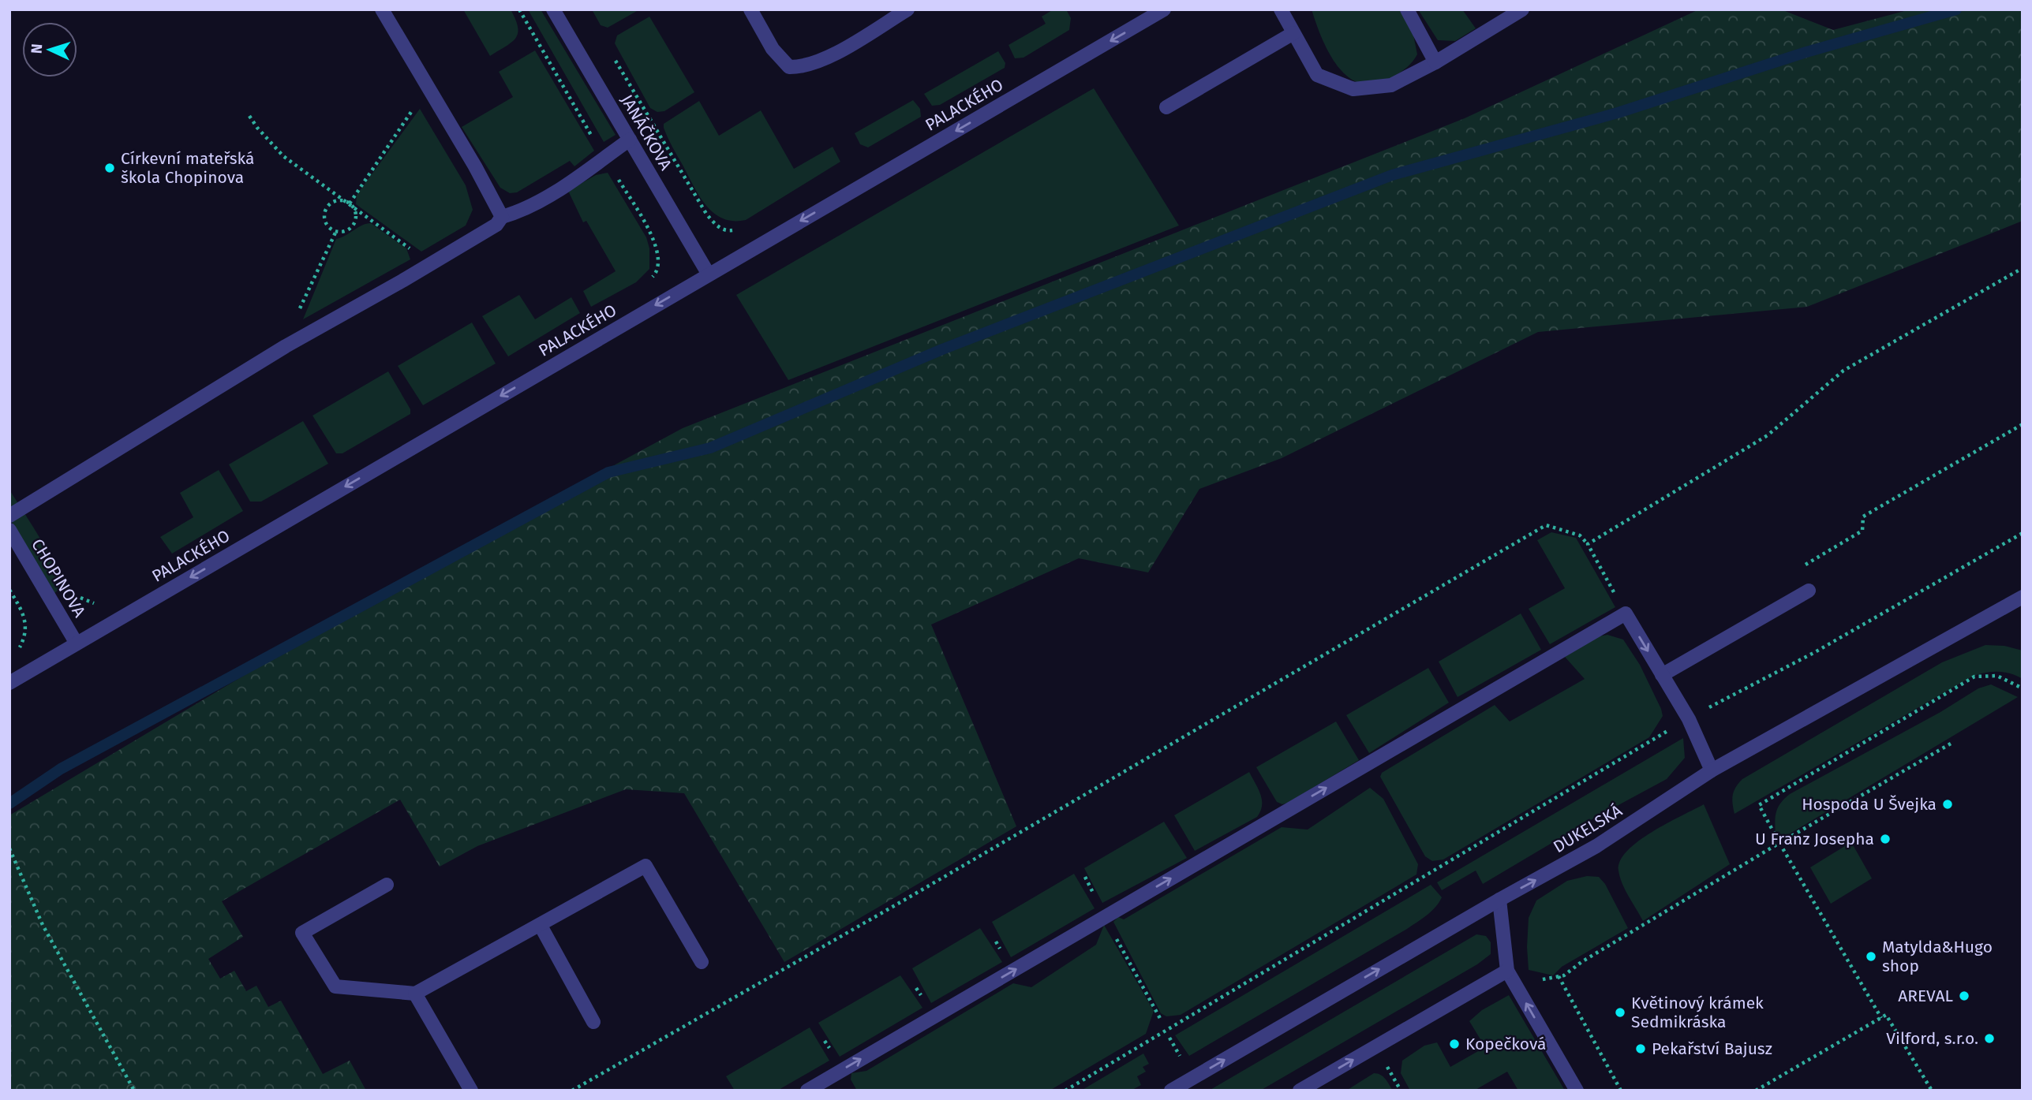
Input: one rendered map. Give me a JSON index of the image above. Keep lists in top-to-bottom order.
{
  "streets": {
    "street": [
      "PALACKÉHO",
      "JANÁČKOVA",
      "CHOPINOVA",
      "DUKELSKÁ"
    ]
  },
  "crossings": [
    ["PALACKÉHO", "JANÁČKOVA"],
    ["PALACKÉHO", "CHOPINOVA"]
  ],
  "one_way": ["PALACKÉHO"],
  "places": [
    "Církevní mateřská škola Chopinova",
    "Hospoda U Švejka",
    "U Franz Josepha",
    "Matylda&Hugo shop",
    "AREVAL",
    "Květinový krámek Sedmikráska",
    "Vilford, s.r.o.",
    "Kopečková",
    "Pekařství Bajusz"
  ],
  "north": "left"
}
